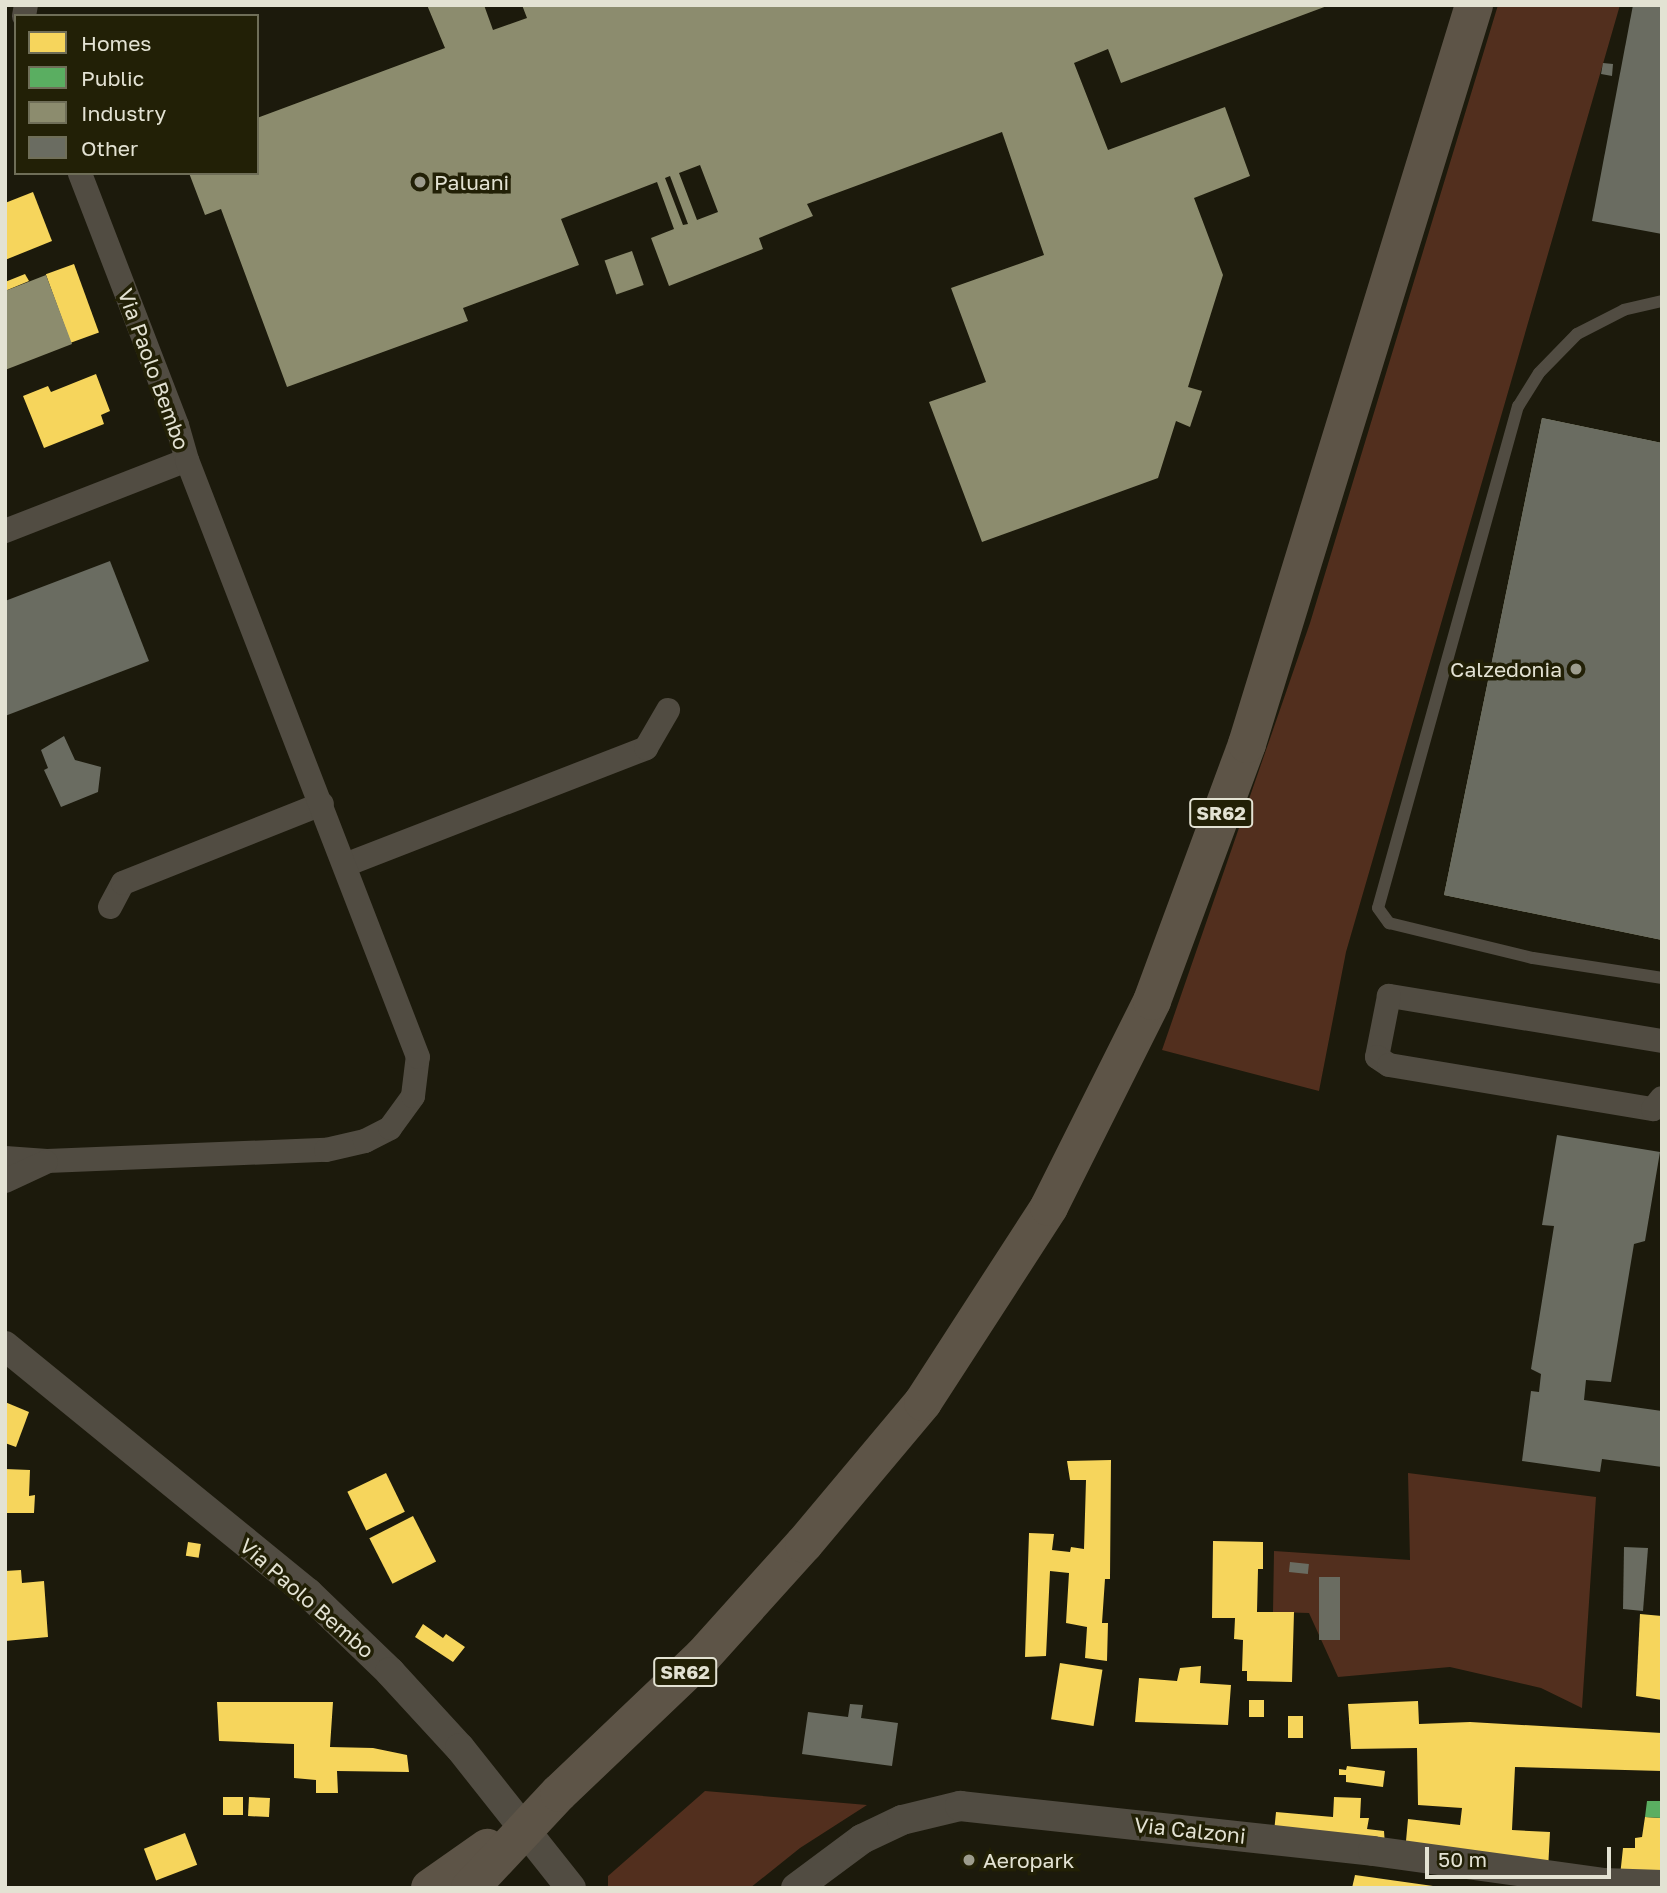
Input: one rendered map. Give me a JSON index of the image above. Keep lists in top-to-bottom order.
{
  "streets": {
    "highway": ["SR62"],
    "street": ["Via Paolo Bembo", "Via Calzoni"]
  },
  "places": ["Paluani", "Calzedonia", "Aeropark"],
  "legend": [
    "Homes",
    "Public",
    "Industry",
    "Other"
  ],
  "scale_bar": "50 m"
}
